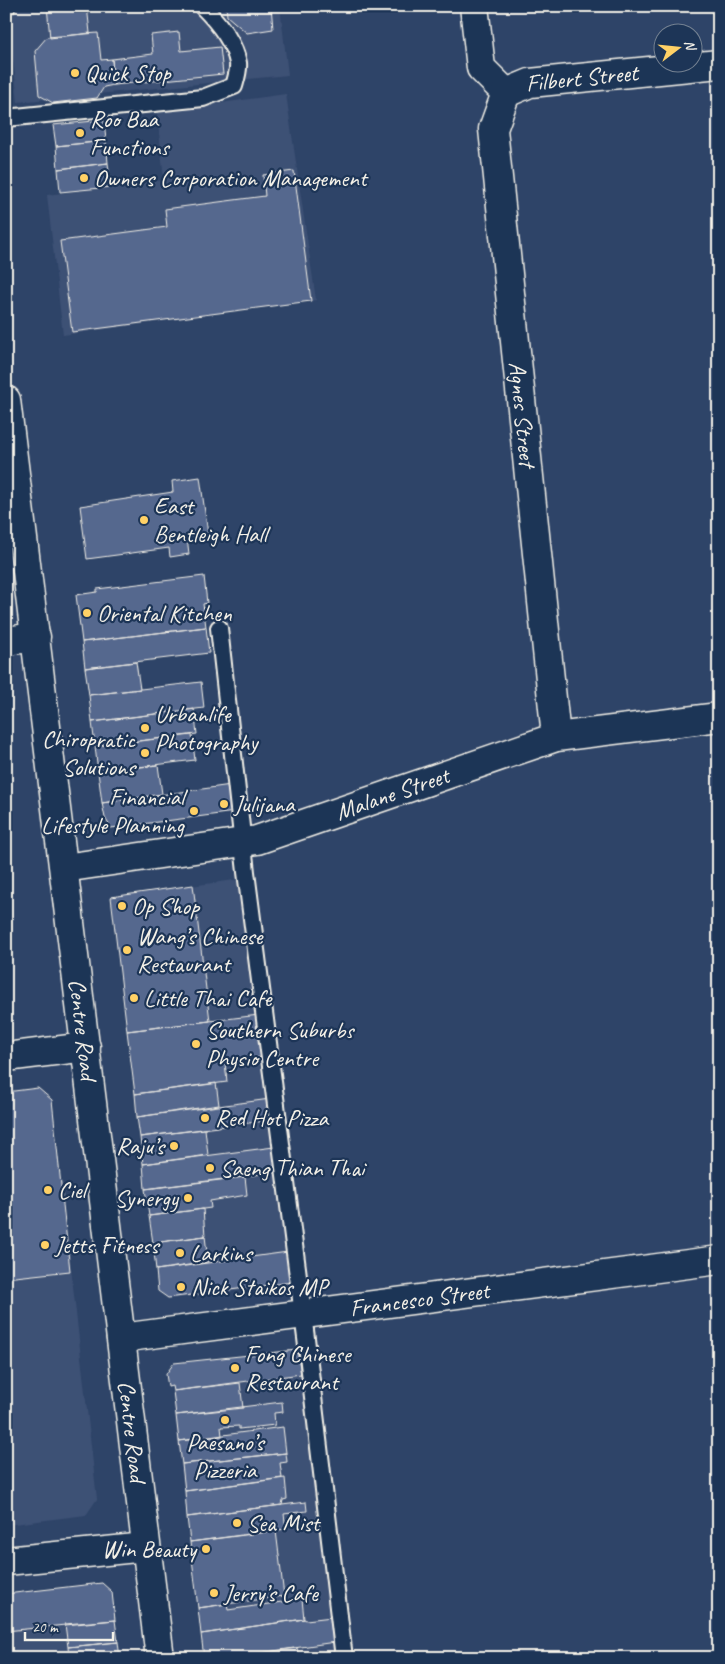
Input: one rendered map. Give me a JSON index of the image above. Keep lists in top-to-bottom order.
{
  "streets": {
    "street": [
      "Filbert Street",
      "Agnes Street",
      "Malane Street",
      "Centre Road",
      "Francesco Street"
    ]
  },
  "crossings": [
    ["Filbert Street", "Agnes Street"],
    ["Agnes Street", "Malane Street"],
    ["Malane Street", "Centre Road"],
    ["Centre Road", "Francesco Street"]
  ],
  "places": [
    "Quick Stop",
    "Roo Baa Functions",
    "Owners Corporation Management",
    "East Bentleigh Hall",
    "Oriental Kitchen",
    "Urbanlife Photography",
    "Chiropratic Solutions",
    "Julijana",
    "Financial Lifestyle Planning",
    "Op Shop",
    "Wang’s Chinese Restaurant",
    "Little Thai Cafe",
    "Southern Suburbs Physio Centre",
    "Red Hot Pizza",
    "Raju’s",
    "Saeng Thian Thai",
    "Ciel",
    "Synergy",
    "Jetts Fitness",
    "Larkins",
    "Nick Staikos MP",
    "Fong Chinese Restaurant",
    "Paesano’s Pizzeria",
    "Sea Mist",
    "Win Beauty",
    "Jerry’s Cafe"
  ],
  "scale_bar": "20 m",
  "north": "right"
}
